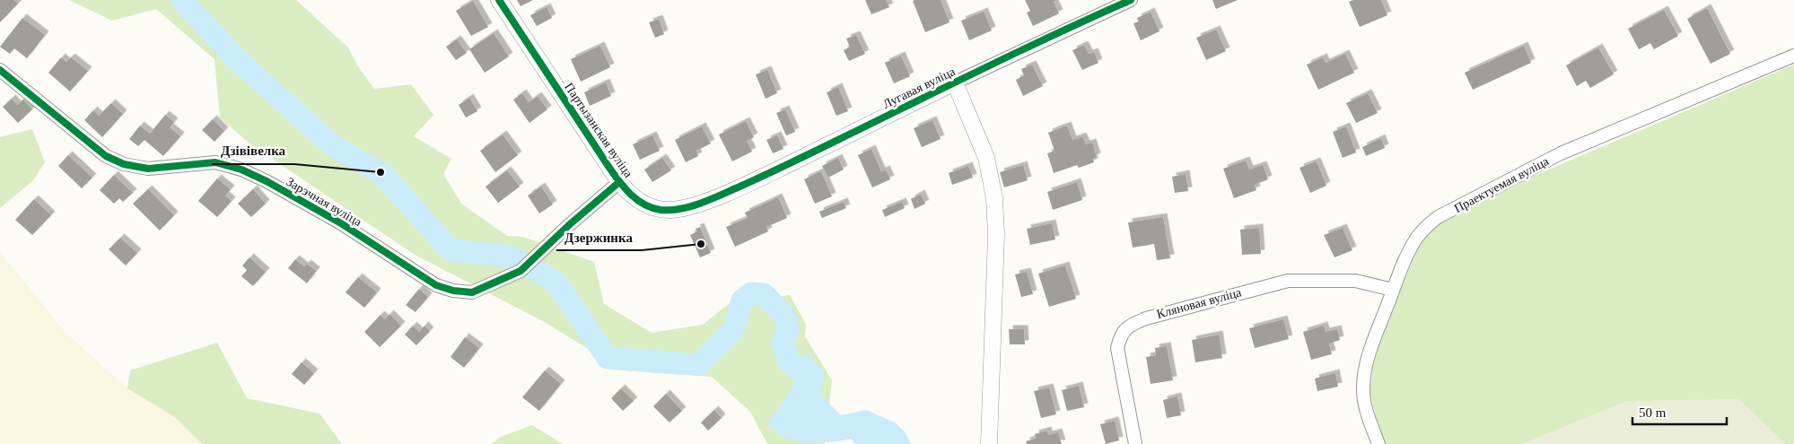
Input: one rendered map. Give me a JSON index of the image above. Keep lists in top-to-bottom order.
{
  "streets": {
    "street": [
      "Лугавая вуліца",
      "Партызанская вуліца",
      "Праектуемая вуліца",
      "Зарэчная вуліца",
      "Кляновая вуліца"
    ]
  },
  "crossings": [
    ["Лугавая вуліца", "Партызанская вуліца"],
    ["Партызанская вуліца", "Зарэчная вуліца"],
    ["Праектуемая вуліца", "Кляновая вуліца"]
  ],
  "places": ["Дзівівелка", "Дзержинка"],
  "scale_bar": "50 m"
}
